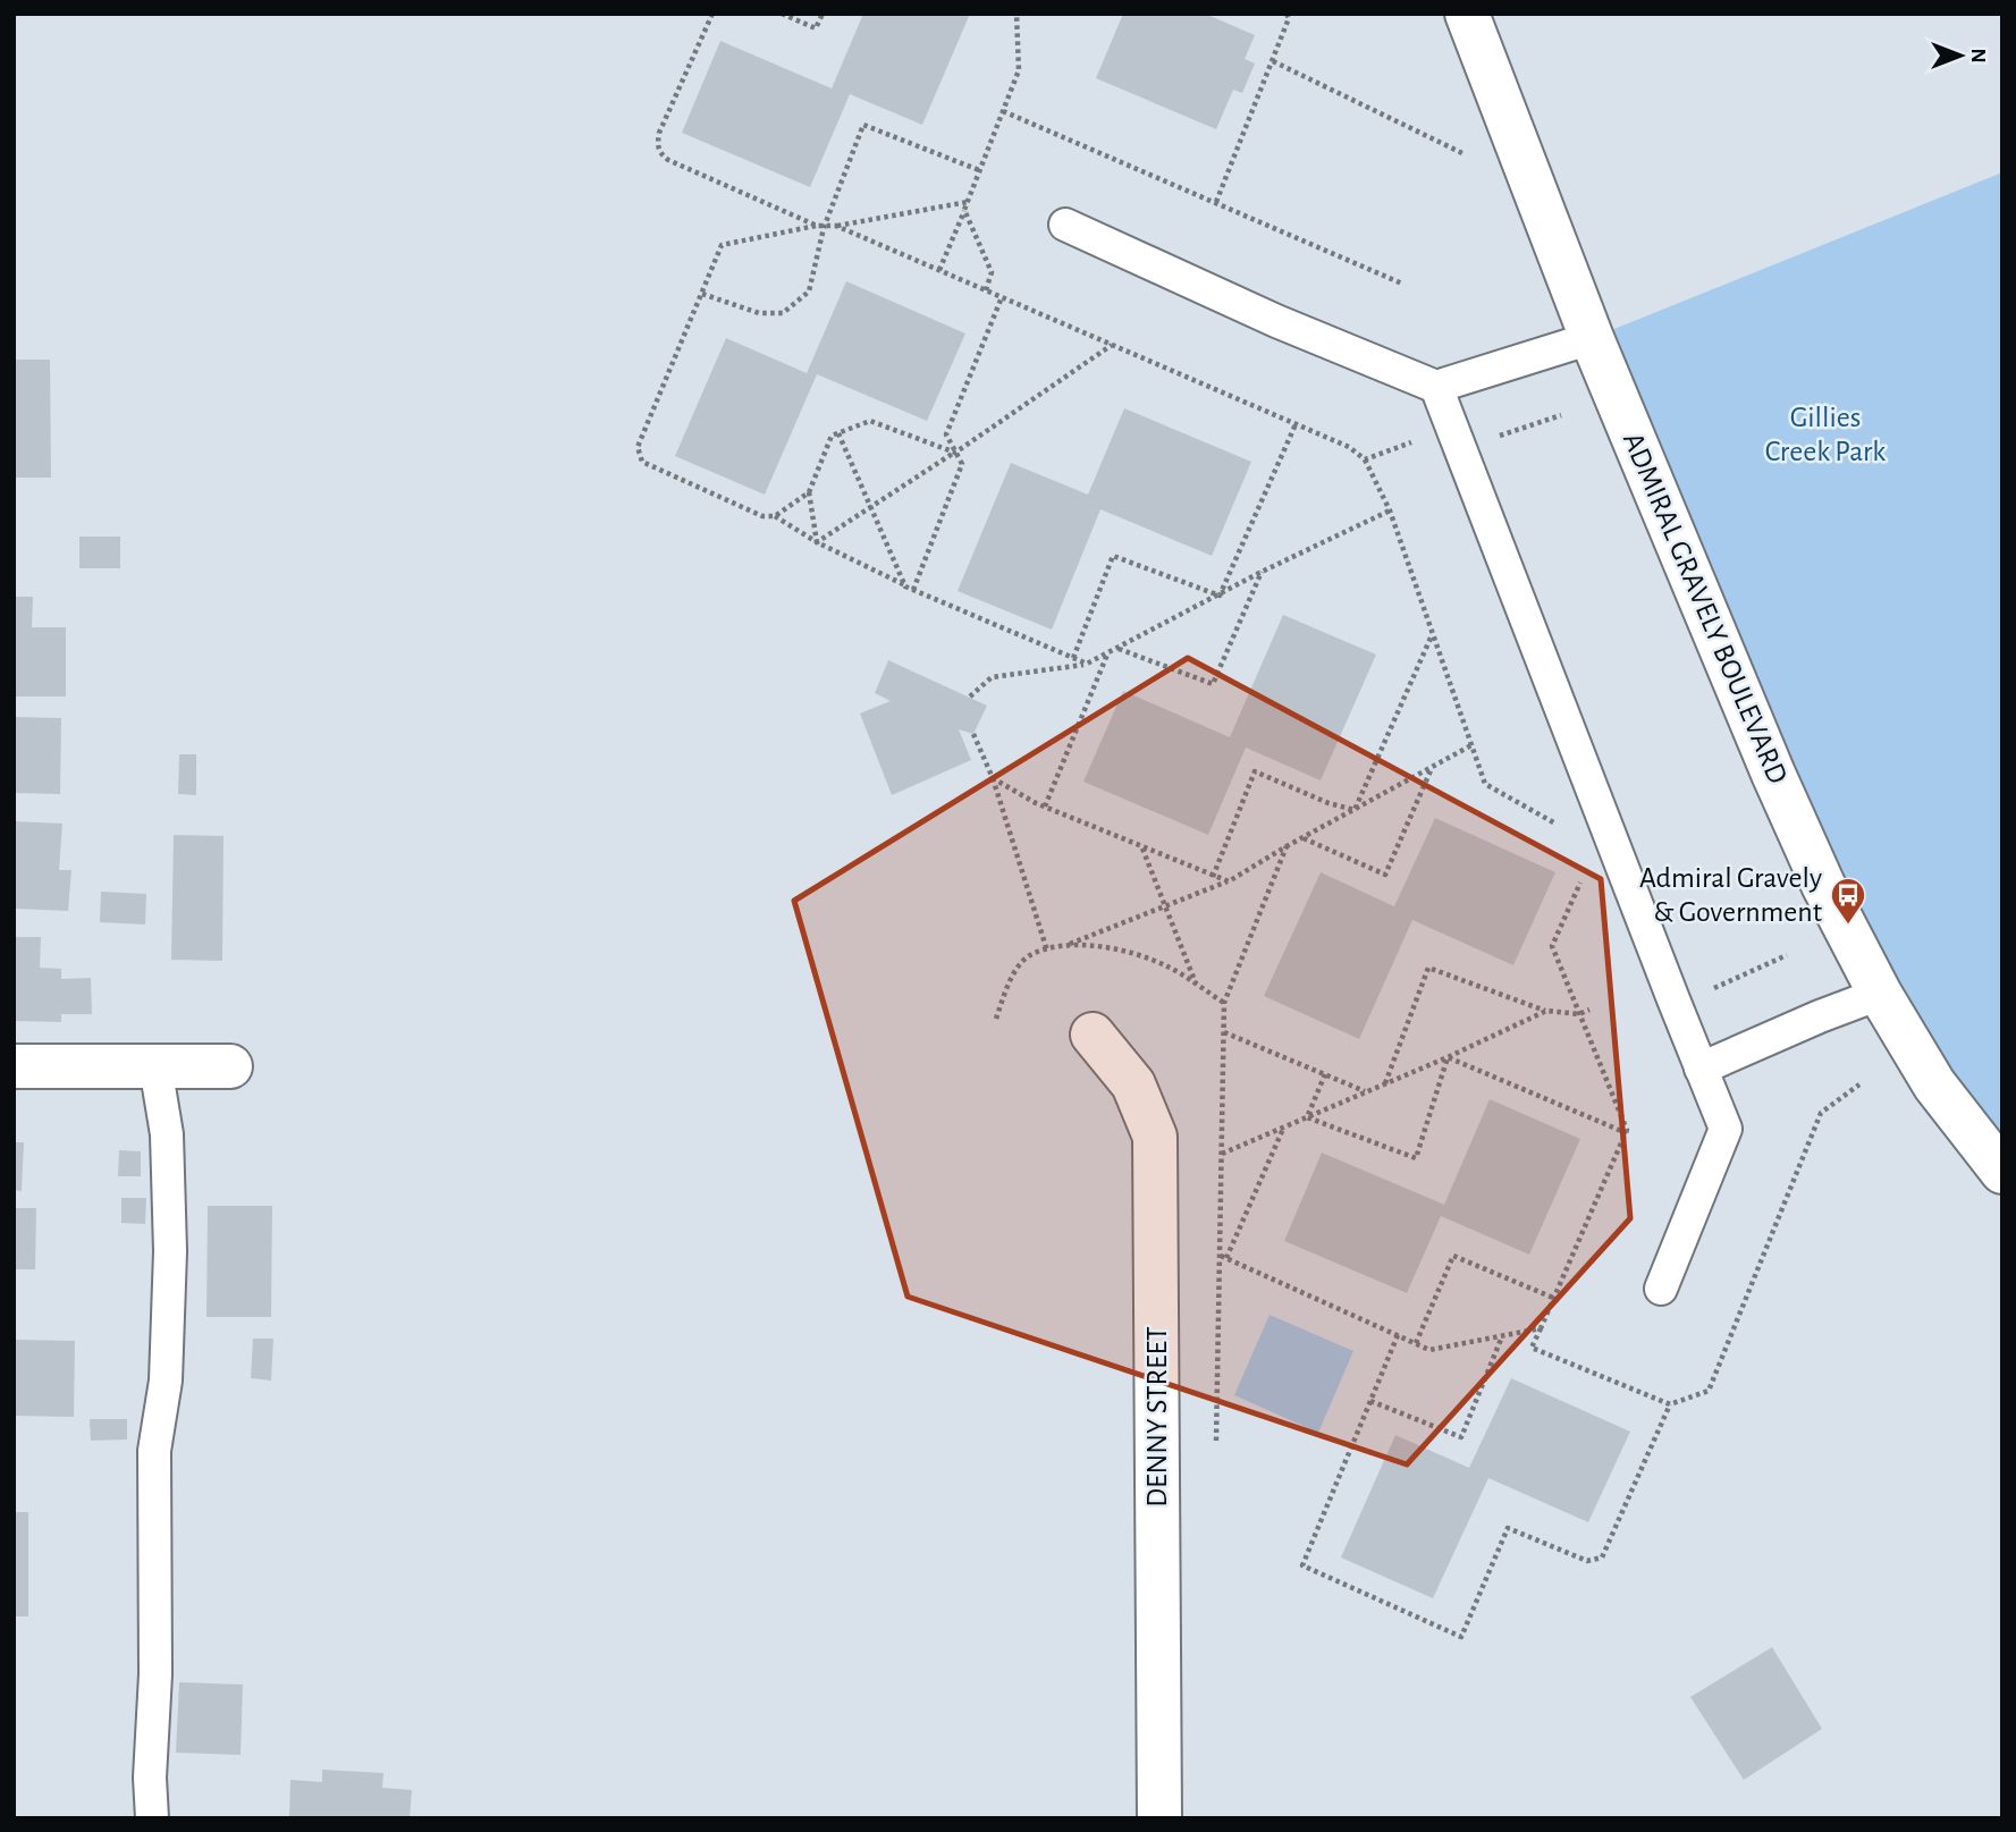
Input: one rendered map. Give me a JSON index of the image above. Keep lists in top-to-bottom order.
{
  "streets": {
    "street": ["ADMIRAL GRAVELY BOULEVARD", "DENNY STREET"]
  },
  "parks": ["Gillies Creek Park"],
  "places": {
    "bus stop": ["Admiral Gravely & Government"]
  },
  "north": "right"
}
